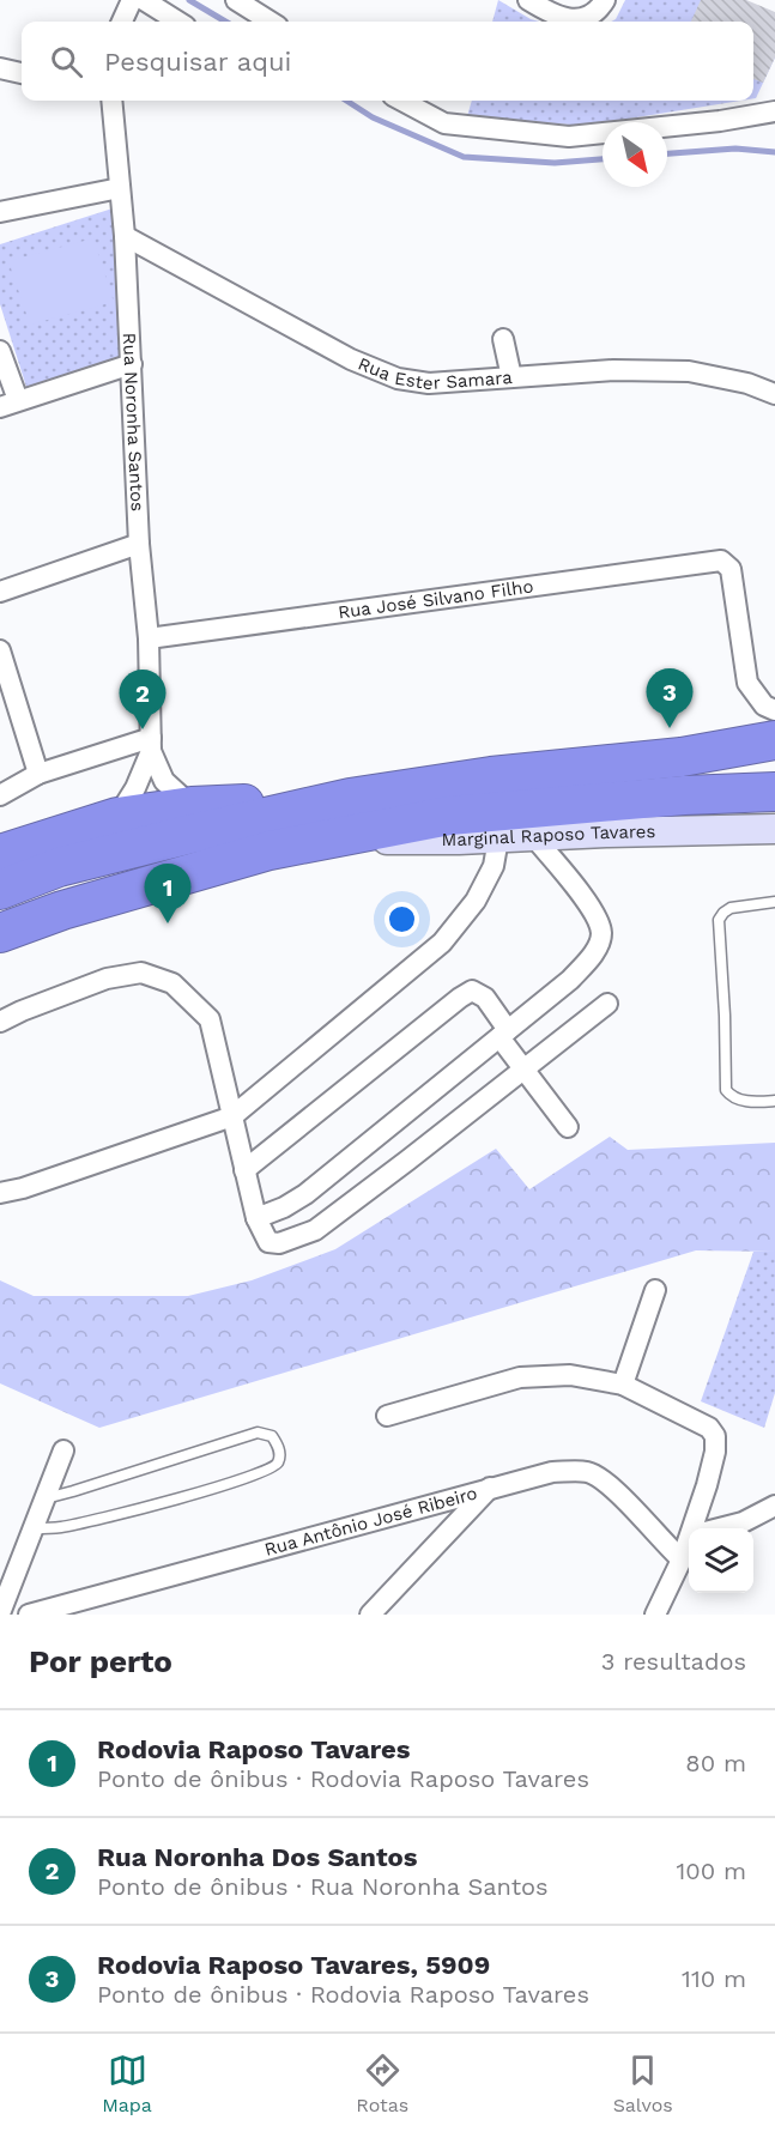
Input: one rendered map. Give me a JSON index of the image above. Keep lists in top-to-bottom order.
{
  "streets": {
    "main road": ["Marginal Raposo Tavares"],
    "street": [
      "Rua Ester Samara",
      "Rua Noronha Santos",
      "Rua José Silvano Filho",
      "Rua Antônio José Ribeiro"
    ]
  },
  "crossings": [
    ["Rua Ester Samara", "Rua Noronha Santos"],
    ["Rua Noronha Santos", "Rua José Silvano Filho"]
  ],
  "north": "bottom right",
  "page": {
    "search": "Pesquisar aqui",
    "pins": ["3", "2", "1"],
    "heading": ["Por perto", "3 resultados"],
    "list": [
      {
        "mark": "1",
        "name": "Rodovia Raposo Tavares",
        "note": "Ponto de ônibus · Rodovia Raposo Tavares",
        "value": "80 m"
      },
      {
        "mark": "2",
        "name": "Rua Noronha Dos Santos",
        "note": "Ponto de ônibus · Rua Noronha Santos",
        "value": "100 m"
      },
      {
        "mark": "3",
        "name": "Rodovia Raposo Tavares, 5909",
        "note": "Ponto de ônibus · Rodovia Raposo Tavares",
        "value": "110 m"
      }
    ],
    "nav": ["Mapa", "Rotas", "Salvos"]
  }
}
